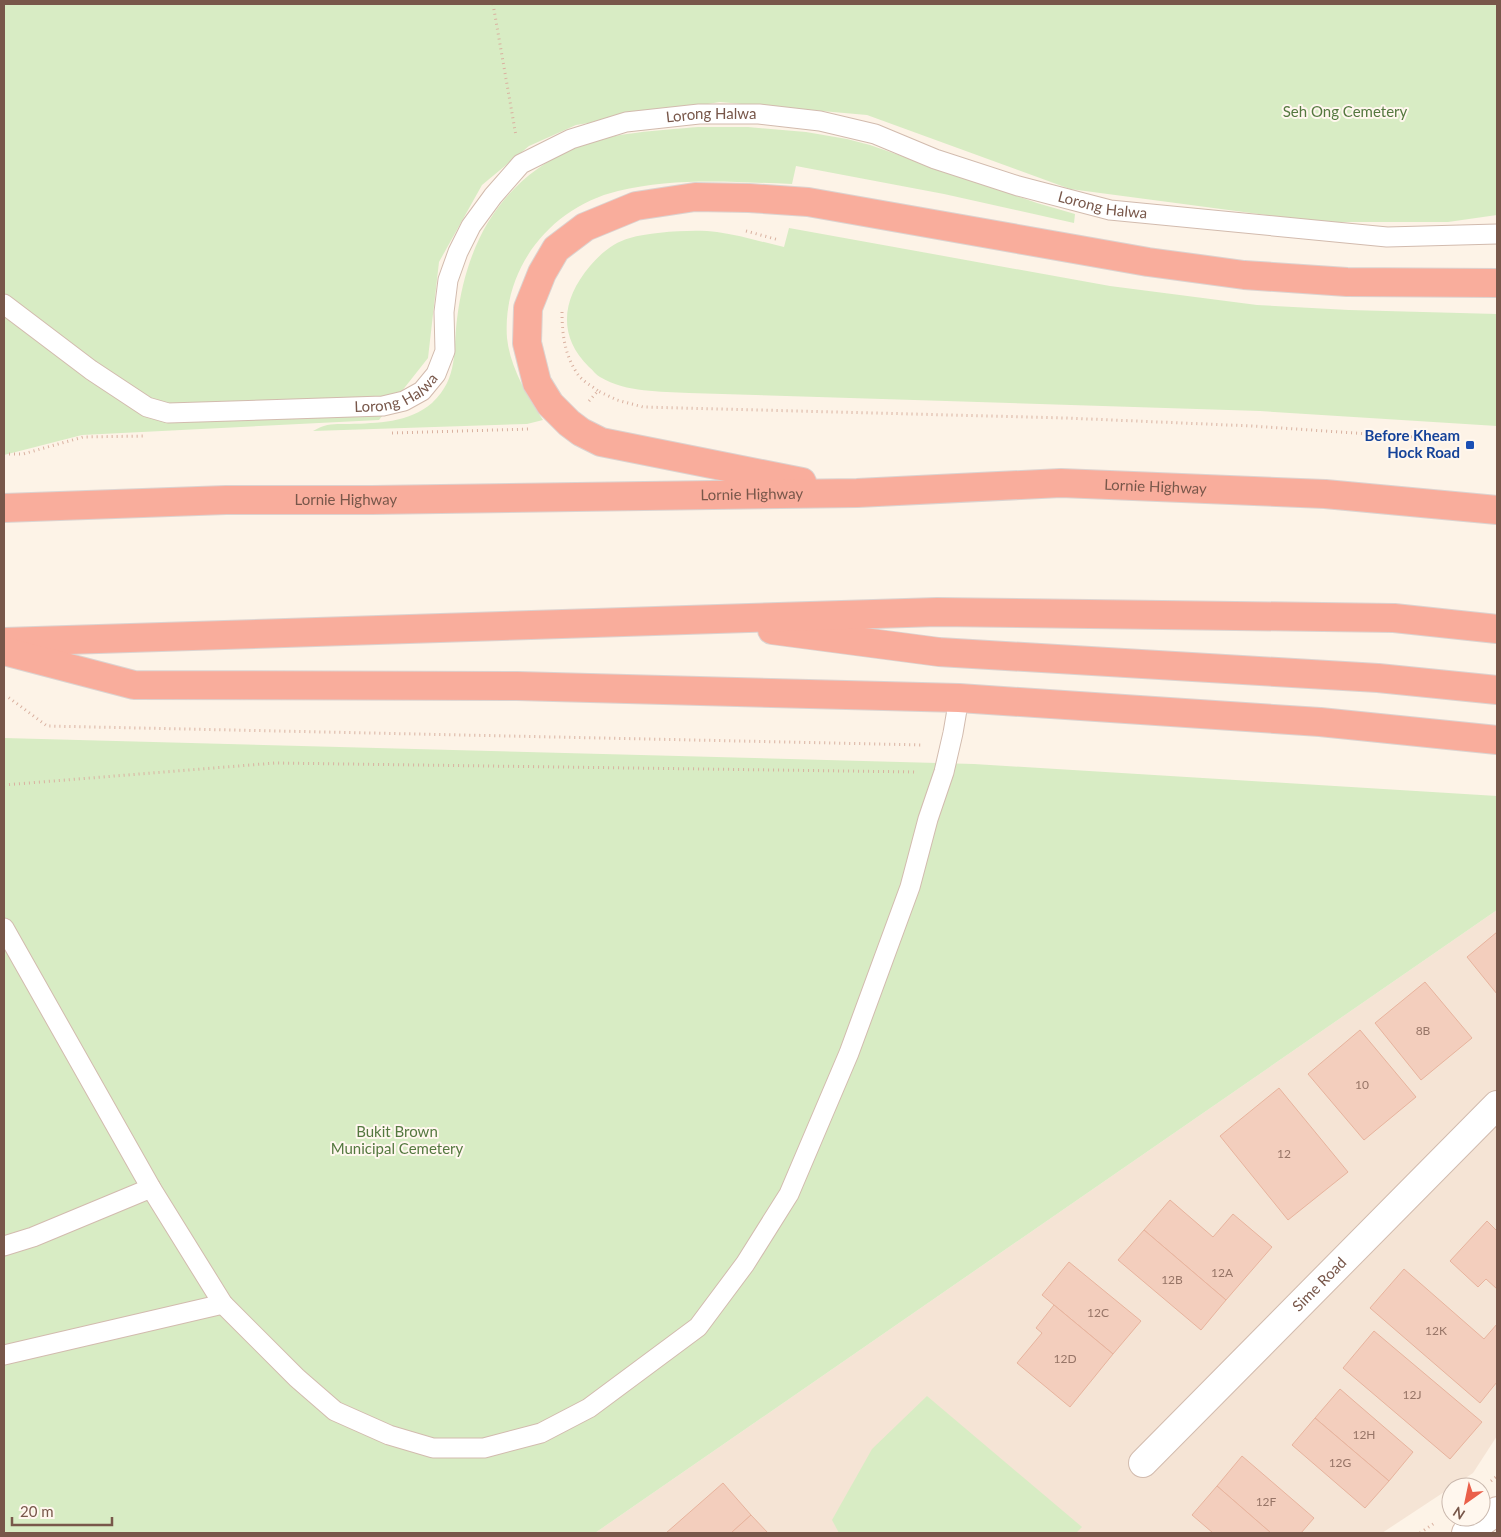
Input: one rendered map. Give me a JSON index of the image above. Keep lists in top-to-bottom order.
{
  "streets": {
    "highway": ["Lornie Highway"],
    "street": ["Sime Road"],
    "lane": ["Lorong Halwa"]
  },
  "parks": ["Seh Ong Cemetery", "Bukit Brown Municipal Cemetery"],
  "places": {
    "transit": ["Before Kheam Hock Road"]
  },
  "house_numbers": [
    "8B",
    "10",
    "12",
    "12A",
    "12B",
    "12C",
    "12K",
    "12D",
    "12J",
    "12H",
    "12G",
    "12F"
  ],
  "scale_bar": "20 m",
  "north": "bottom left"
}
